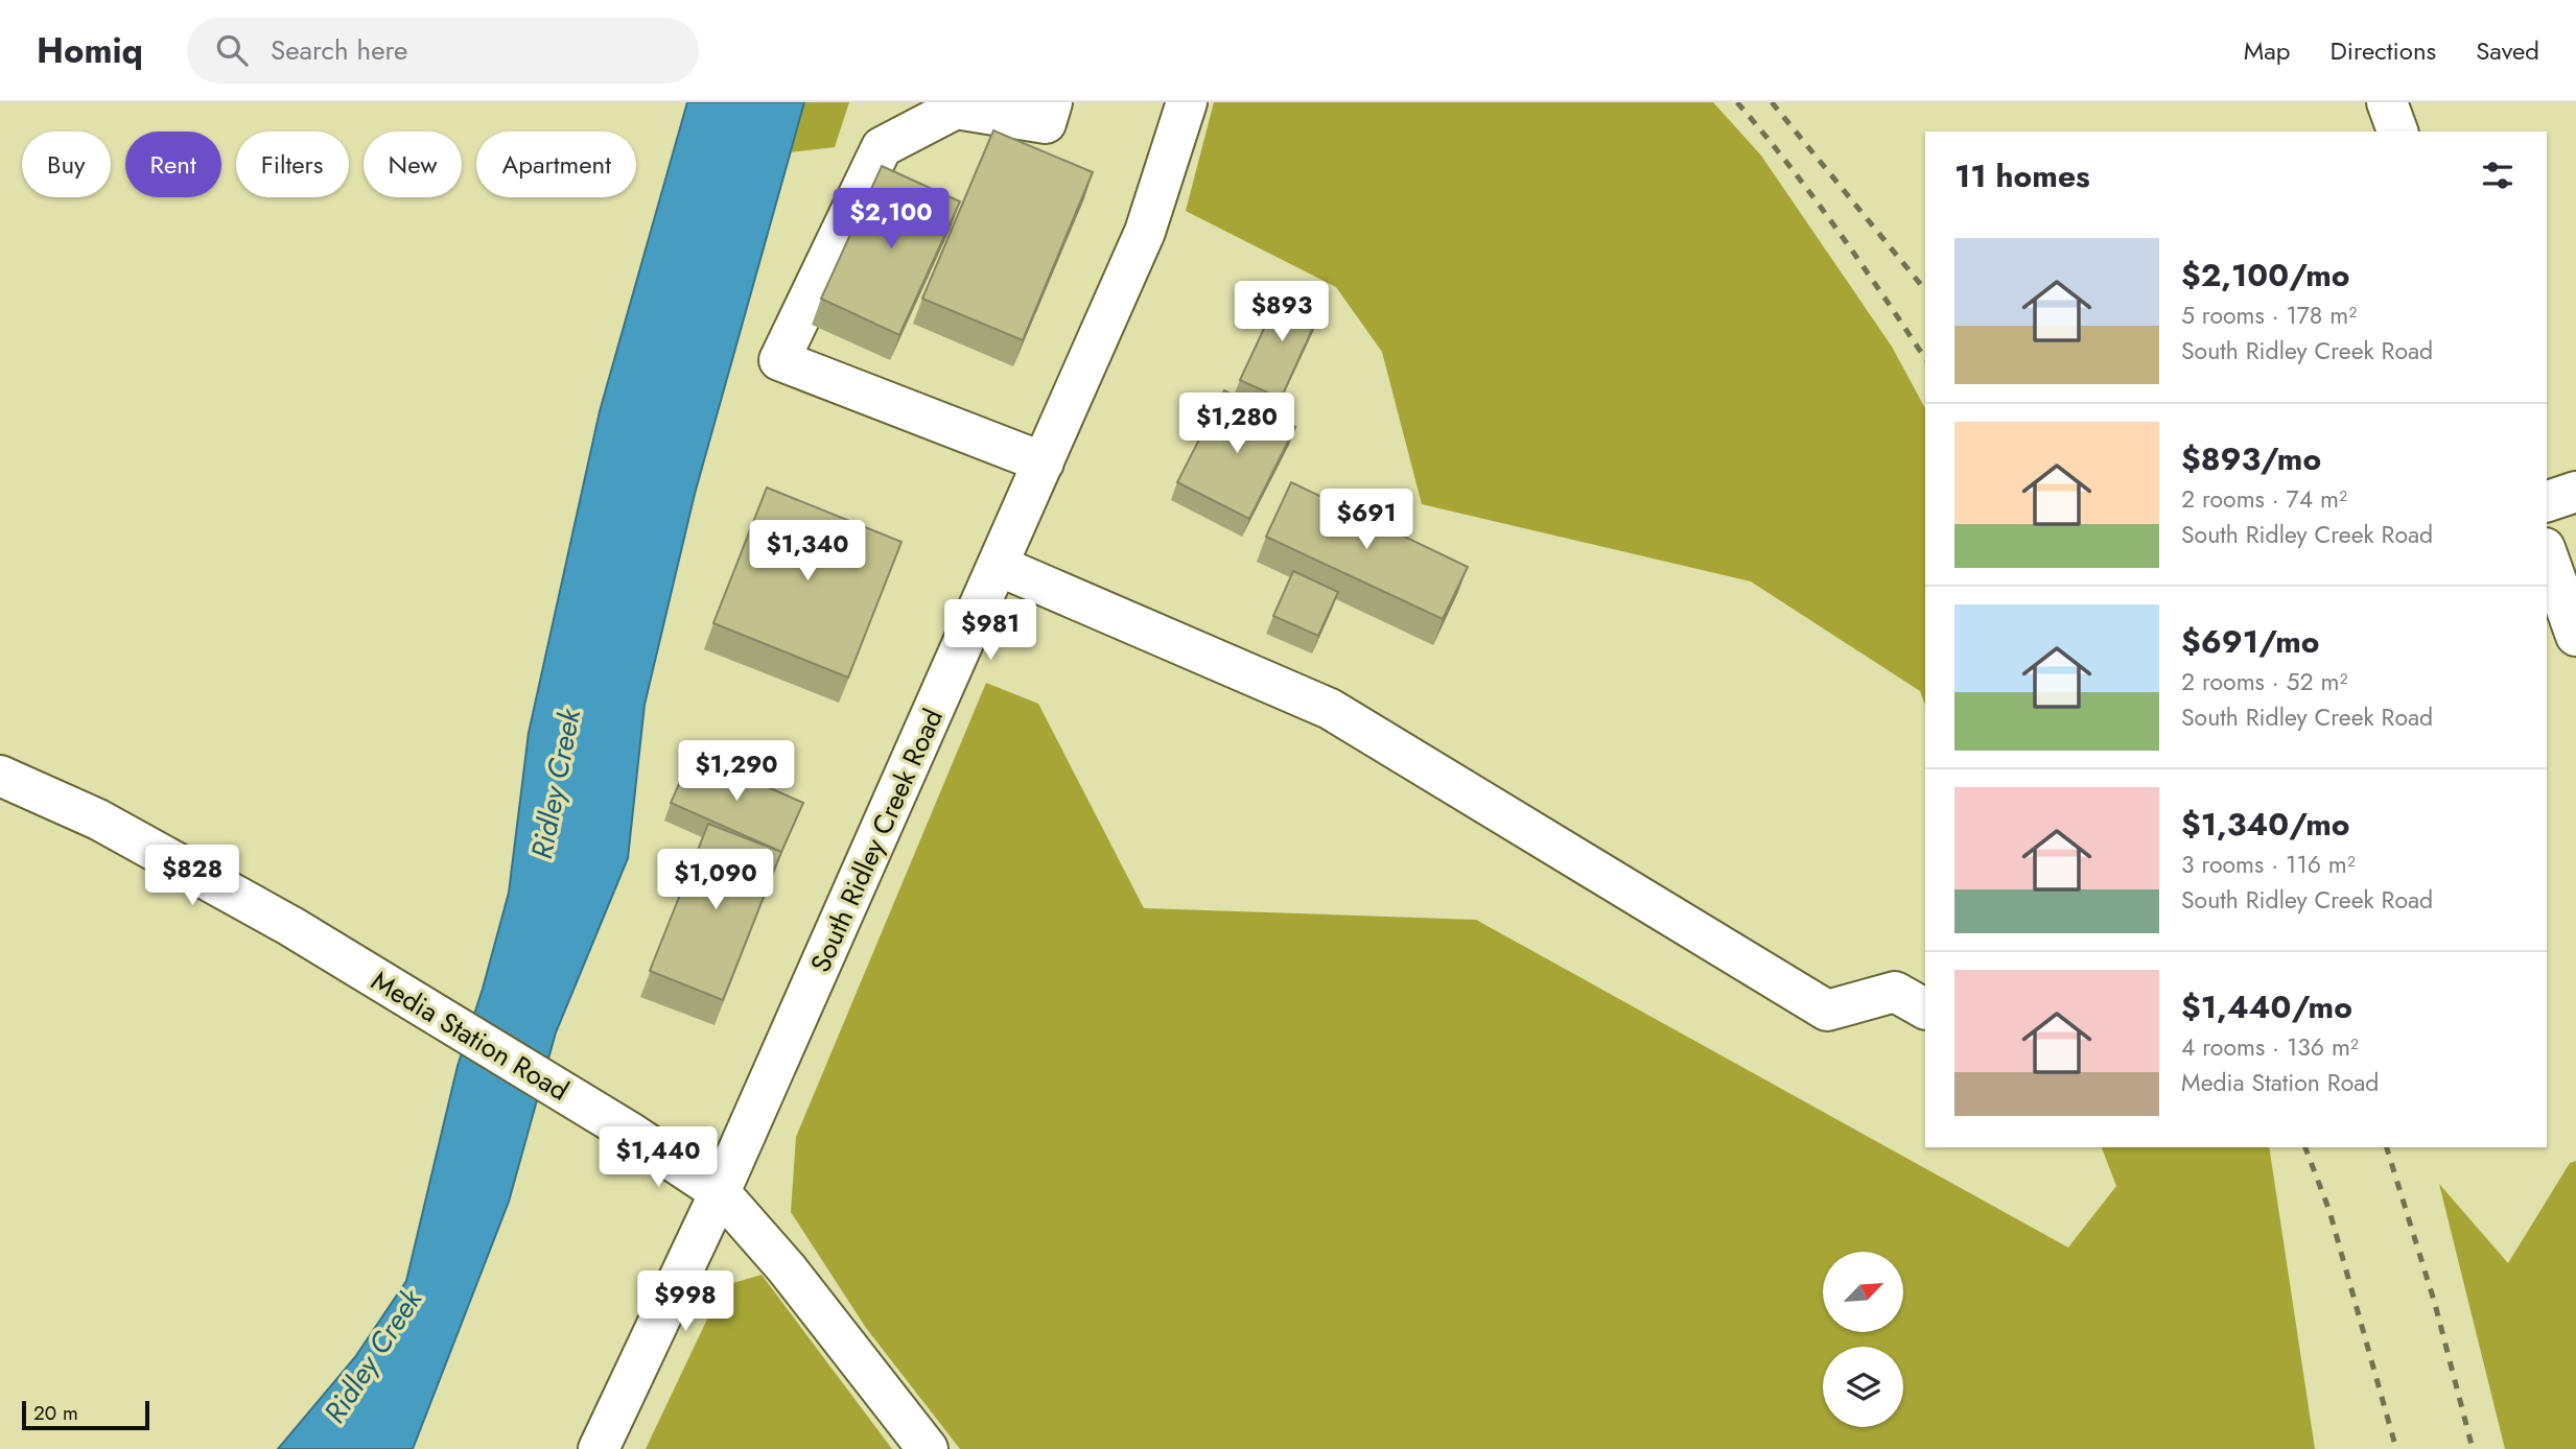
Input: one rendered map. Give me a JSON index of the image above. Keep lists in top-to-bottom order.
{
  "streets": {
    "street": ["South Ridley Creek Road", "Media Station Road"]
  },
  "crossings": [
    ["South Ridley Creek Road", "Media Station Road"]
  ],
  "water": ["Ridley Creek"],
  "scale_bar": "20 m",
  "north": "top right",
  "page": {
    "header": "Homiq",
    "search": "Search here",
    "nav": ["Map", "Directions", "Saved"],
    "chip": [
      "Buy",
      "Rent",
      "Filters",
      "New",
      "Apartment"
    ],
    "heading": "11 homes",
    "price": [
      "$2,100",
      "$893",
      "$1,280",
      "$691",
      "$1,340",
      "$981",
      "$1,290",
      "$828",
      "$1,090",
      "$1,440",
      "$998"
    ],
    "list": [
      {
        "name": "$2,100/mo",
        "note": "5 rooms · 178 m² · South Ridley Creek Road"
      },
      {
        "name": "$893/mo",
        "note": "2 rooms · 74 m² · South Ridley Creek Road"
      },
      {
        "name": "$691/mo",
        "note": "2 rooms · 52 m² · South Ridley Creek Road"
      },
      {
        "name": "$1,340/mo",
        "note": "3 rooms · 116 m² · South Ridley Creek Road"
      },
      {
        "name": "$1,440/mo",
        "note": "4 rooms · 136 m² · Media Station Road"
      }
    ],
    "scale": "20 m"
  }
}
